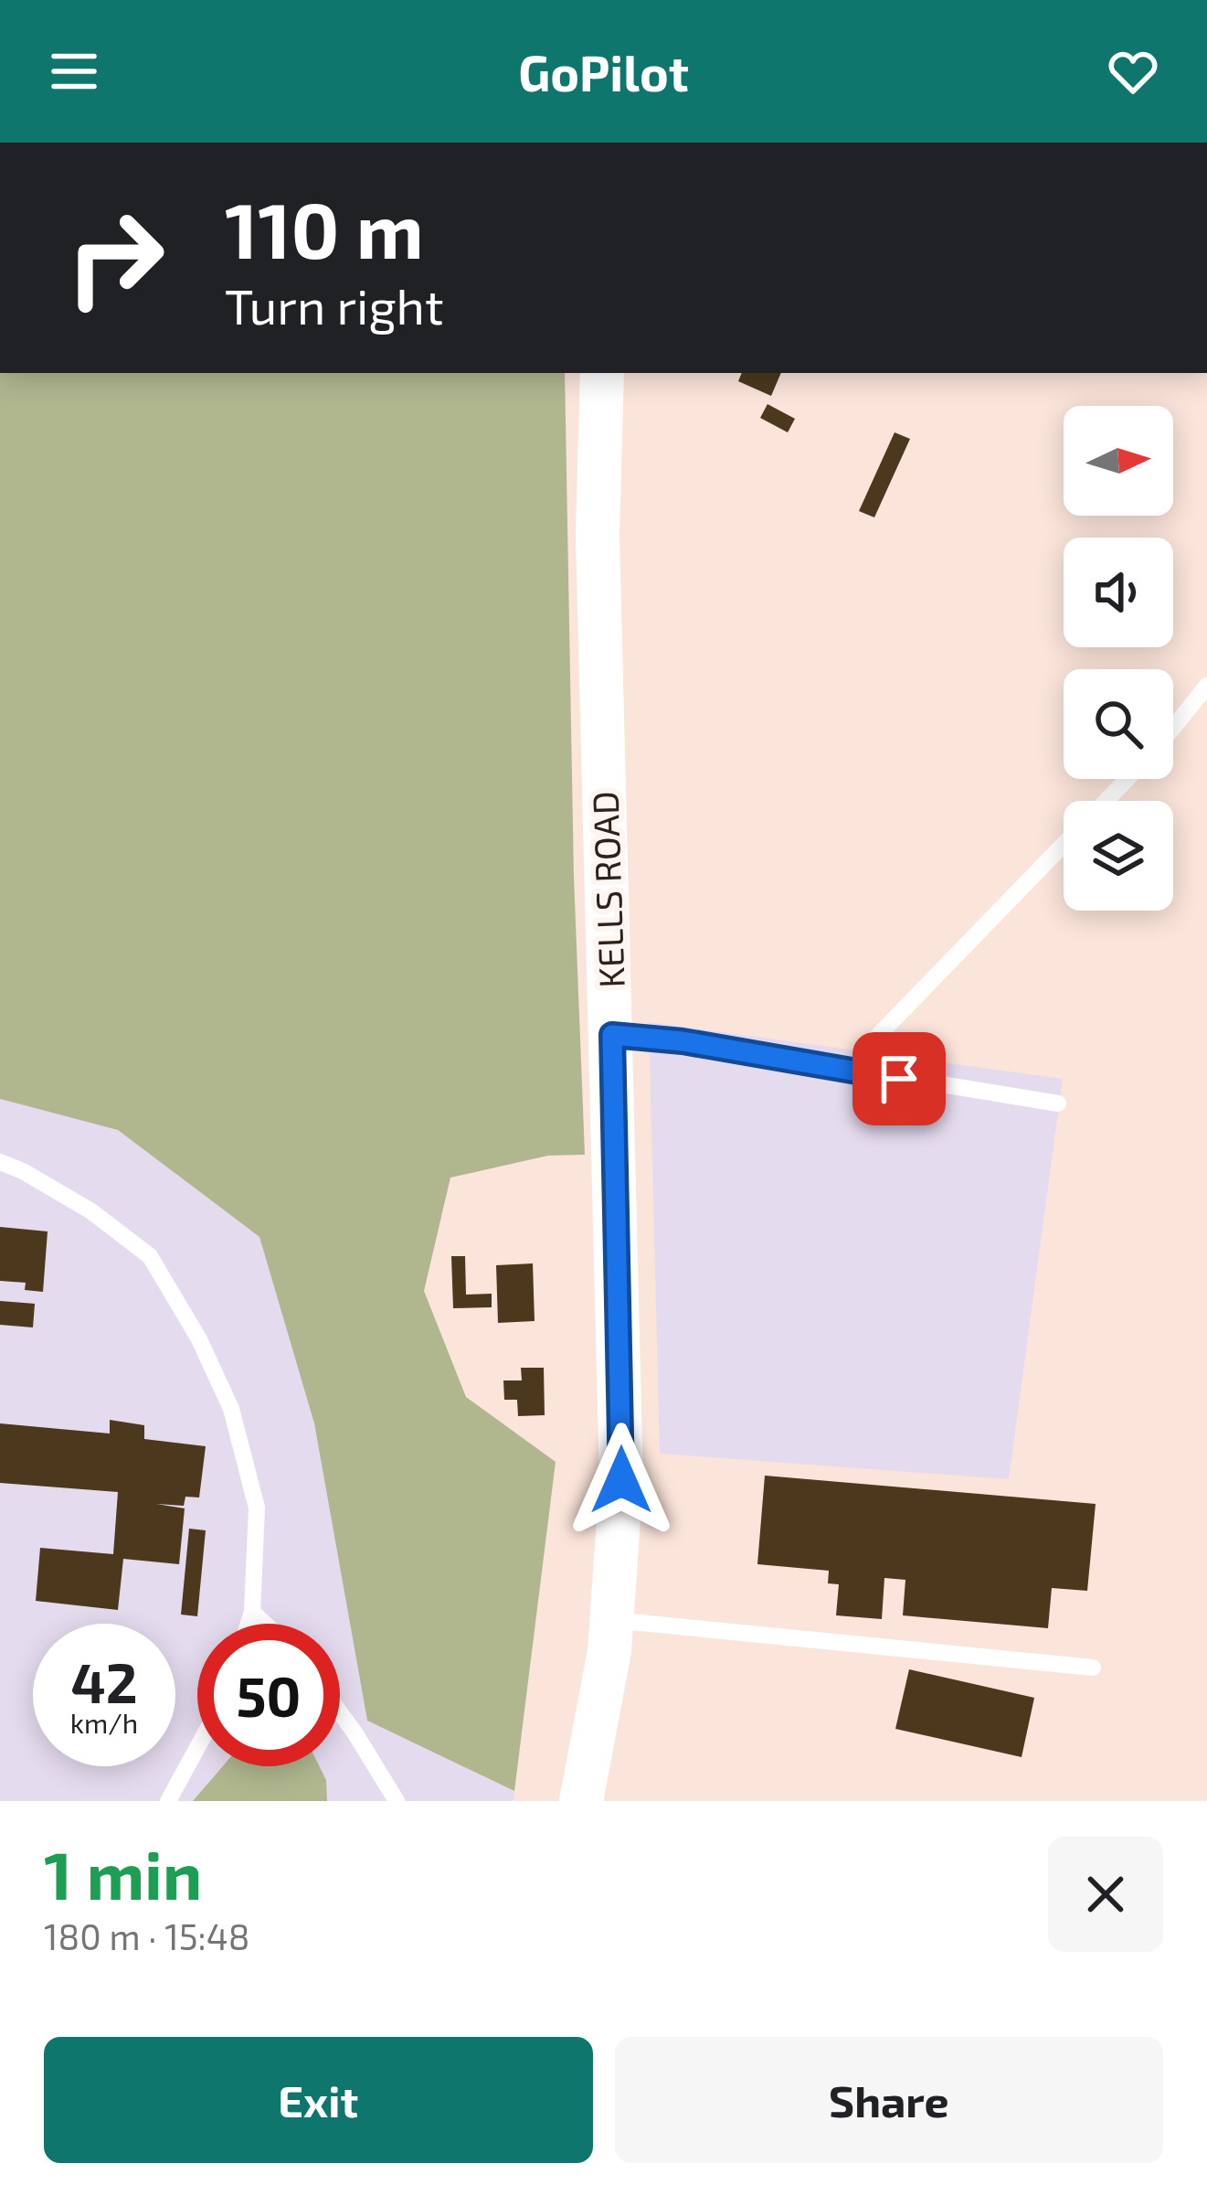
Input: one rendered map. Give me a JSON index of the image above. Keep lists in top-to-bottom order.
{
  "streets": {
    "main road": ["KELLS ROAD"]
  },
  "north": "right",
  "page": {
    "header": "GoPilot",
    "turn": ["110 m", "Turn right"],
    "speed": "42 km/h",
    "limit": "50",
    "heading": ["1 min", "180 m · 15:48"],
    "buttons": ["Exit", "Share"]
  }
}
